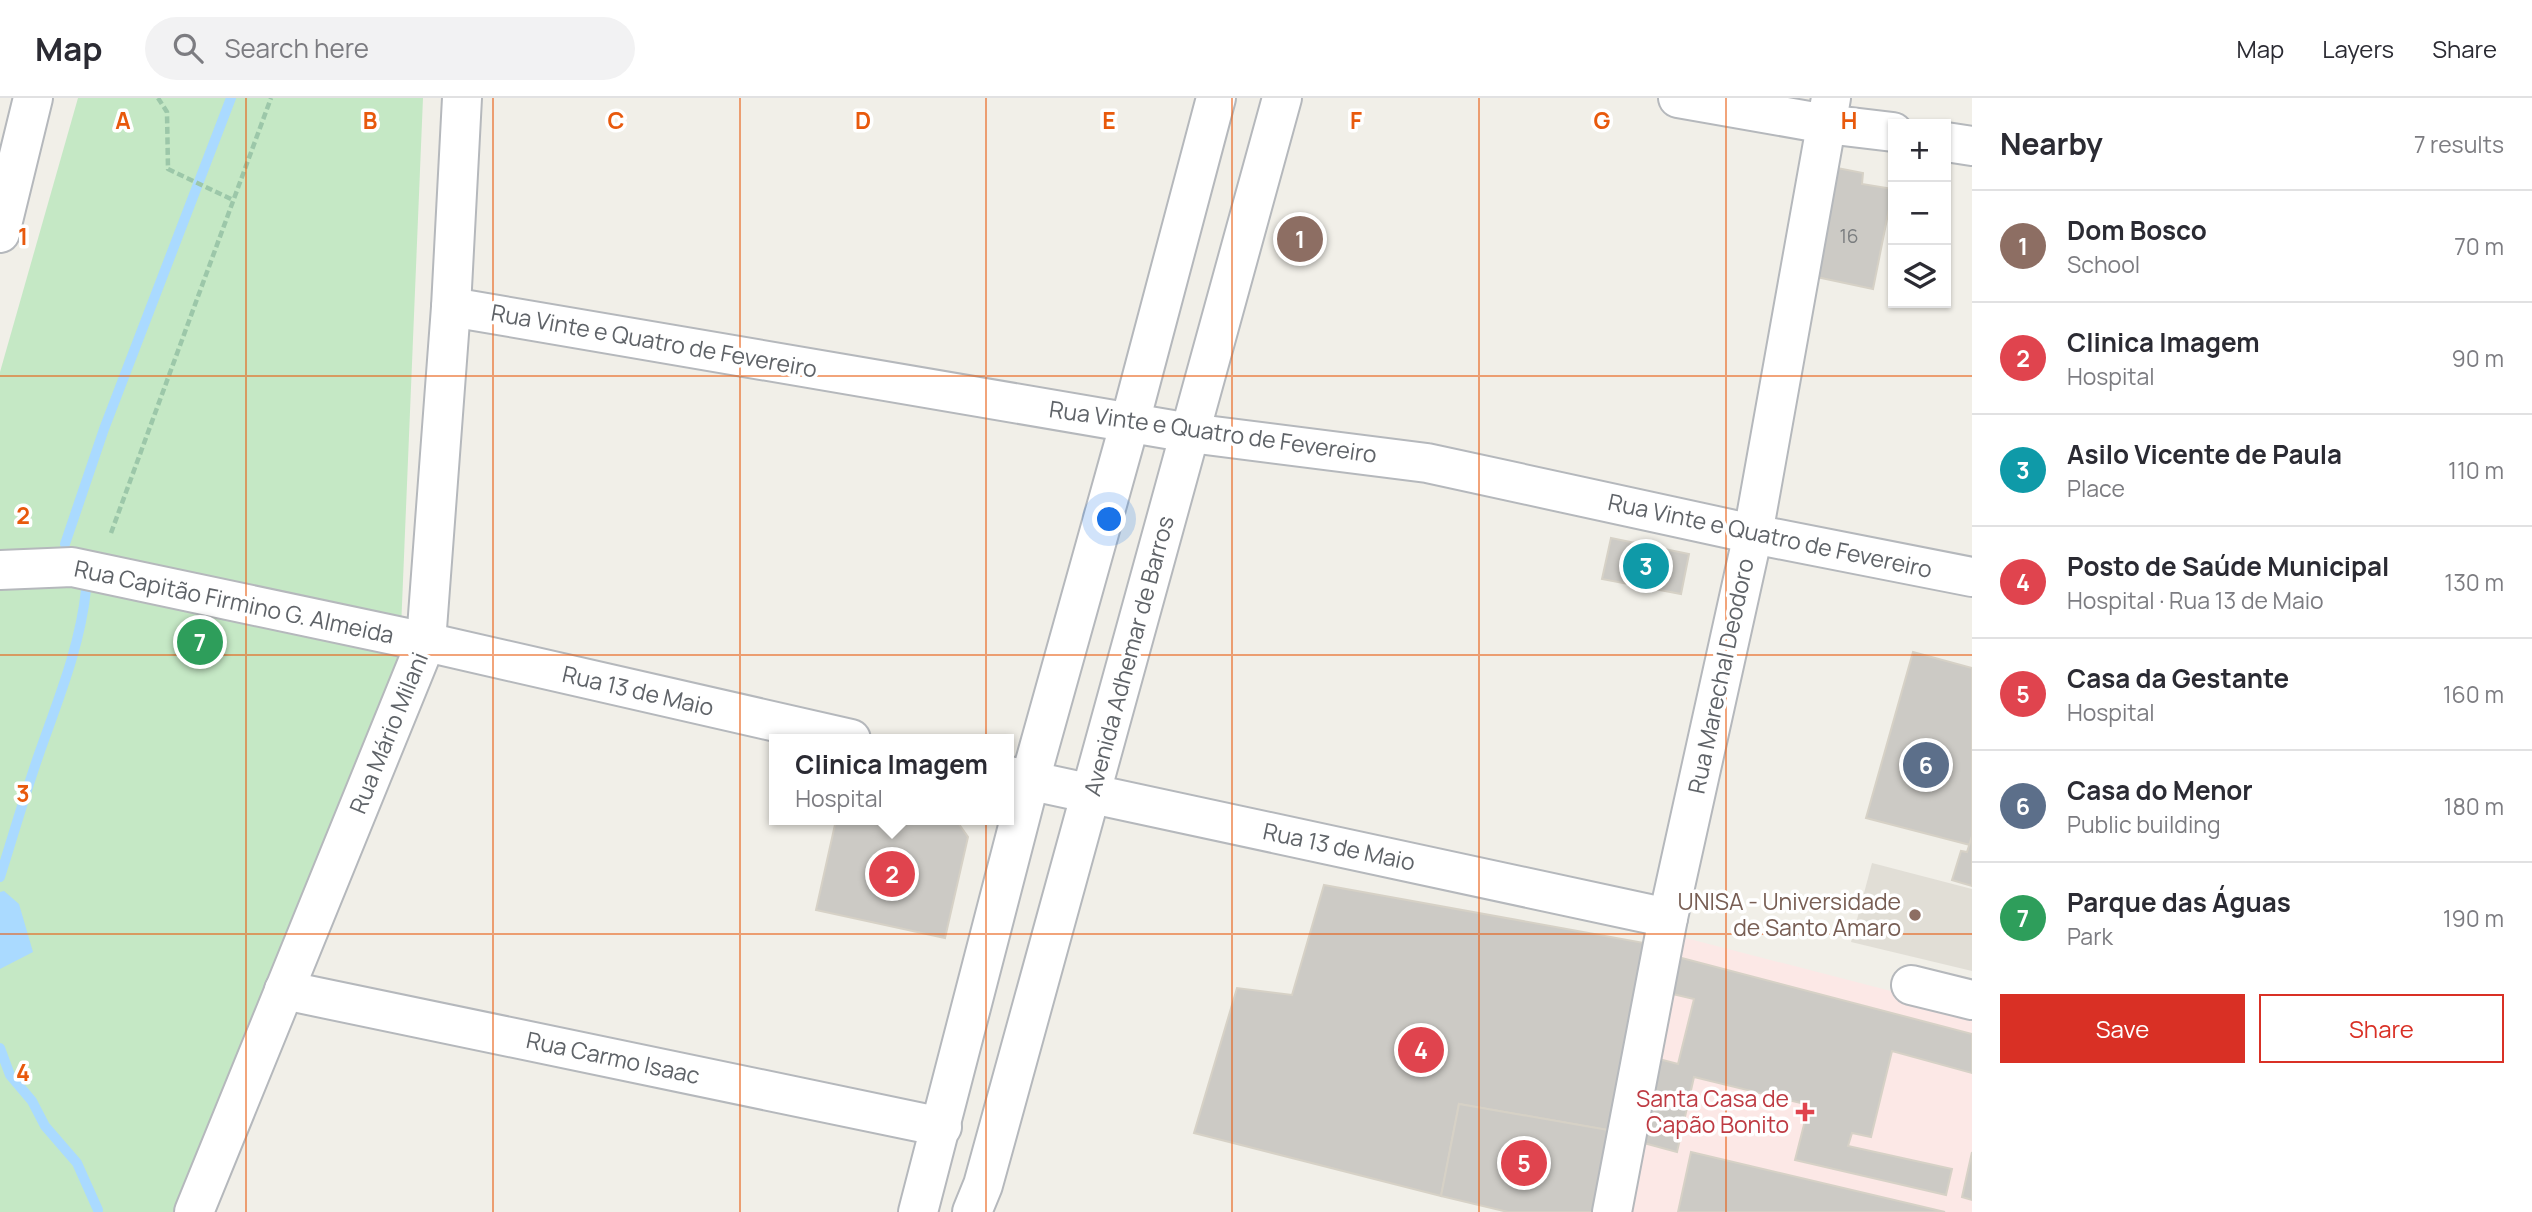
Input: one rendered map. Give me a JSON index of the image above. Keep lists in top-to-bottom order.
{
  "streets": {
    "street": [
      "Rua Vinte e Quatro de Fevereiro",
      "Rua Capitão Firmino G. Almeida",
      "Avenida Adhemar de Barros",
      "Rua Marechal Deodoro",
      "Rua 13 de Maio",
      "Rua Mário Milani",
      "Rua Carmo Isaac"
    ]
  },
  "crossings": [
    ["Rua Vinte e Quatro de Fevereiro", "Avenida Adhemar de Barros"],
    ["Rua Vinte e Quatro de Fevereiro", "Rua Marechal Deodoro"],
    ["Rua Vinte e Quatro de Fevereiro", "Rua Mário Milani"],
    ["Rua Capitão Firmino G. Almeida", "Rua 13 de Maio"],
    ["Rua Capitão Firmino G. Almeida", "Rua Mário Milani"],
    ["Avenida Adhemar de Barros", "Rua 13 de Maio"],
    ["Rua Marechal Deodoro", "Rua 13 de Maio"],
    ["Rua 13 de Maio", "Rua Mário Milani"],
    ["Rua Mário Milani", "Rua Carmo Isaac"]
  ],
  "places": {
    "other": ["UNISA - Universidade de Santo Amaro"],
    "health": ["Santa Casa de Capão Bonito"]
  },
  "house_numbers": ["16"],
  "page": {
    "header": "Map",
    "search": "Search here",
    "nav": ["Map", "Layers", "Share"],
    "heading": ["Nearby", "7 results"],
    "map_buttons": ["+", "−"],
    "list": [
      {
        "mark": "1",
        "name": "Dom Bosco",
        "note": "School",
        "value": "70 m"
      },
      {
        "mark": "2",
        "name": "Clinica Imagem",
        "note": "Hospital",
        "value": "90 m"
      },
      {
        "mark": "3",
        "name": "Asilo Vicente de Paula",
        "note": "Place",
        "value": "110 m"
      },
      {
        "mark": "4",
        "name": "Posto de Saúde Municipal",
        "note": "Hospital · Rua 13 de Maio",
        "value": "130 m"
      },
      {
        "mark": "5",
        "name": "Casa da Gestante",
        "note": "Hospital",
        "value": "160 m"
      },
      {
        "mark": "6",
        "name": "Casa do Menor",
        "note": "Public building",
        "value": "180 m"
      },
      {
        "mark": "7",
        "name": "Parque das Águas",
        "note": "Park",
        "value": "190 m"
      }
    ],
    "pins": [
      "1",
      "3",
      "7",
      "6",
      "2",
      "4",
      "5"
    ],
    "popup": ["Clinica Imagem", "Hospital"],
    "buttons": ["Save", "Share"]
  },
  "grid": {
    "columns": [
      "A",
      "B",
      "C",
      "D",
      "E",
      "F",
      "G",
      "H"
    ],
    "rows": [
      "1",
      "2",
      "3",
      "4"
    ]
  }
}
